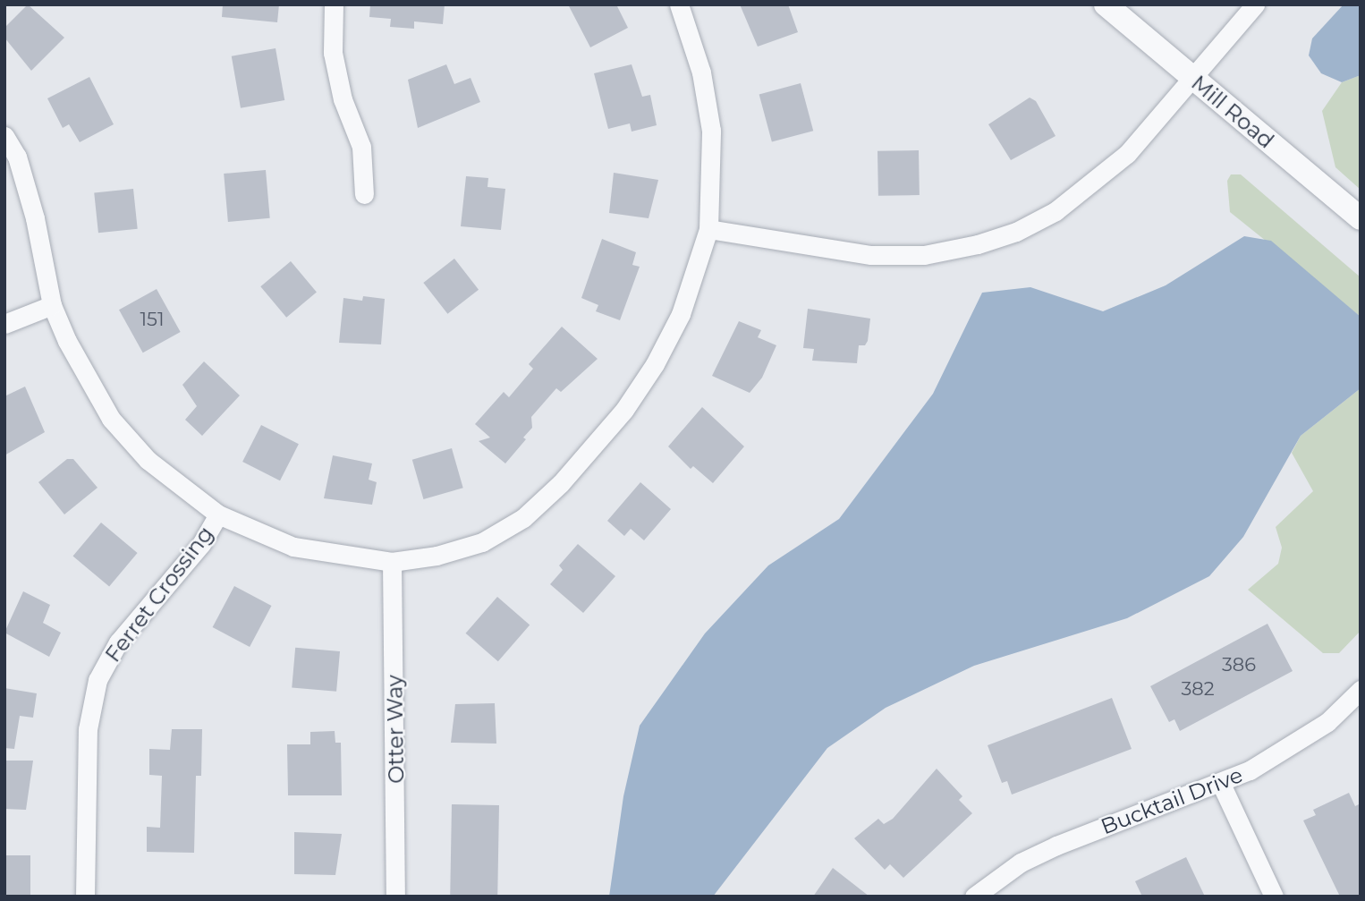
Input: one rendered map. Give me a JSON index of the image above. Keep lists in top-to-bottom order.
{
  "streets": {
    "street": [
      "Mill Road",
      "Ferret Crossing",
      "Otter Way",
      "Bucktail Drive"
    ]
  },
  "house_numbers": ["151", "386", "382"]
}
